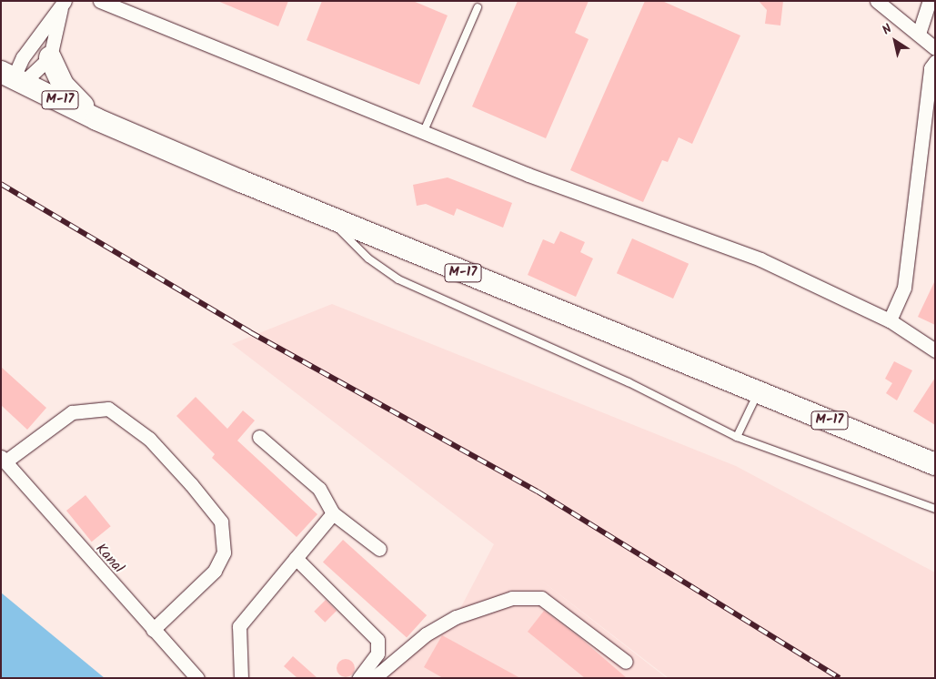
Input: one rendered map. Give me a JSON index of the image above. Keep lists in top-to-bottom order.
{
  "streets": {
    "main road": ["M-17"],
    "street": ["Kanal"]
  },
  "north": "top left"
}
